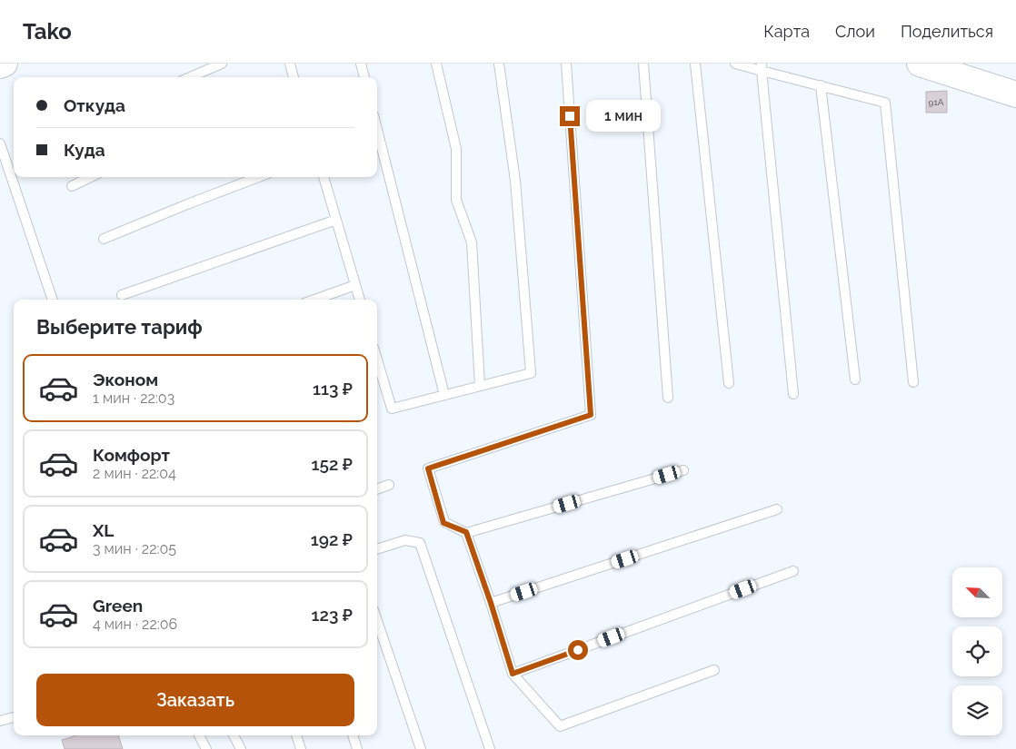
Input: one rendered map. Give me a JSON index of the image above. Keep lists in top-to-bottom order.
{
  "house_numbers": ["91А"],
  "north": "top left",
  "page": {
    "header": "Tako",
    "nav": ["Карта", "Слои", "Поделиться"],
    "banner": ["Откуда", "Куда"],
    "bubble": "1 мин",
    "heading": "Выберите тариф",
    "list": [
      {
        "name": "Эконом",
        "note": "1 мин · 22:03",
        "value": "113 ₽"
      },
      {
        "name": "Комфорт",
        "note": "2 мин · 22:04",
        "value": "152 ₽"
      },
      {
        "name": "XL",
        "note": "3 мин · 22:05",
        "value": "192 ₽"
      },
      {
        "name": "Green",
        "note": "4 мин · 22:06",
        "value": "123 ₽"
      }
    ],
    "buttons": "Заказать"
  }
}
